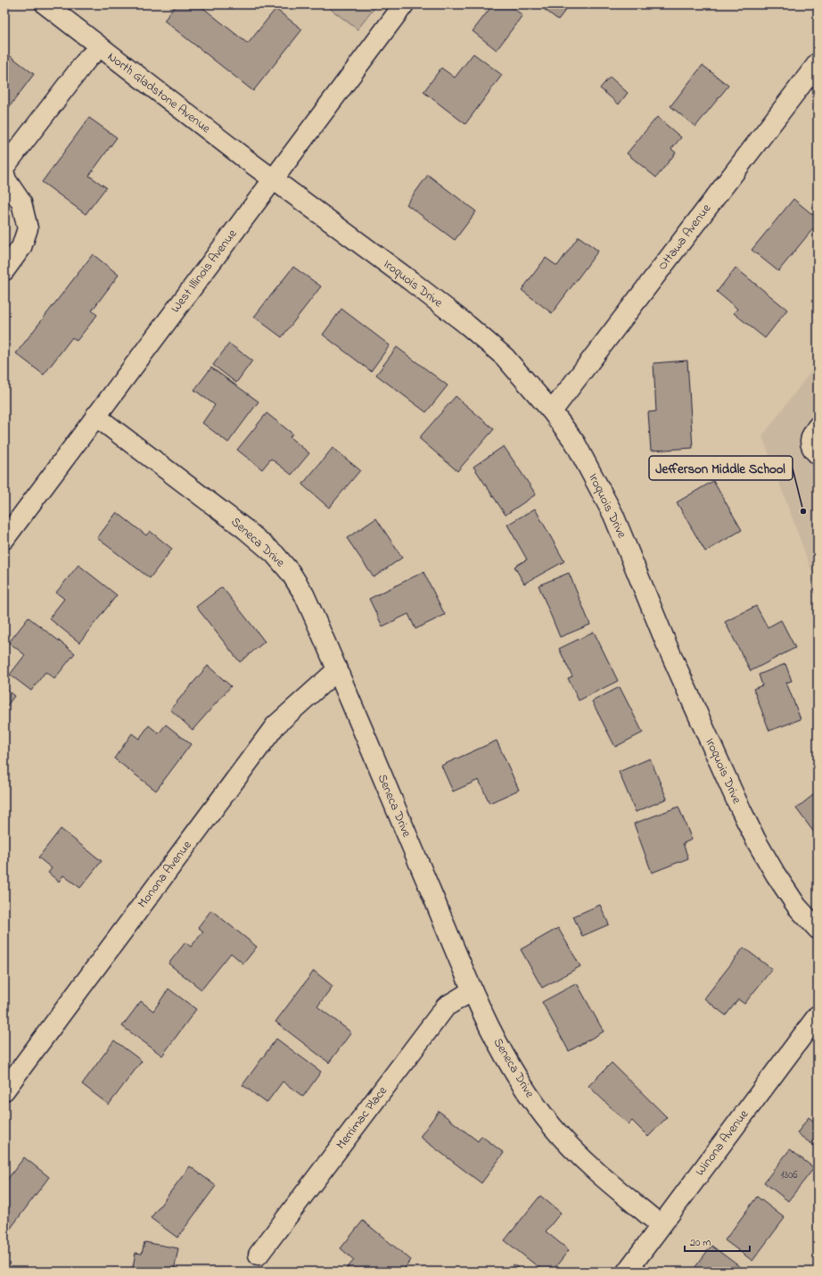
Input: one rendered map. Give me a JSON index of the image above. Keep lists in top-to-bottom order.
{
  "streets": {
    "street": [
      "North Gladstone Avenue",
      "Ottawa Avenue",
      "West Illinois Avenue",
      "Iroquois Drive",
      "Seneca Drive",
      "Monona Avenue",
      "Merrimac Place",
      "Winona Avenue"
    ]
  },
  "crossings": [
    ["North Gladstone Avenue", "West Illinois Avenue"],
    ["North Gladstone Avenue", "Iroquois Drive"],
    ["Ottawa Avenue", "Iroquois Drive"],
    ["West Illinois Avenue", "Iroquois Drive"],
    ["West Illinois Avenue", "Seneca Drive"],
    ["Seneca Drive", "Monona Avenue"],
    ["Seneca Drive", "Merrimac Place"],
    ["Seneca Drive", "Winona Avenue"]
  ],
  "places": ["Jefferson Middle School"],
  "house_numbers": ["1306"],
  "scale_bar": "20 m"
}
